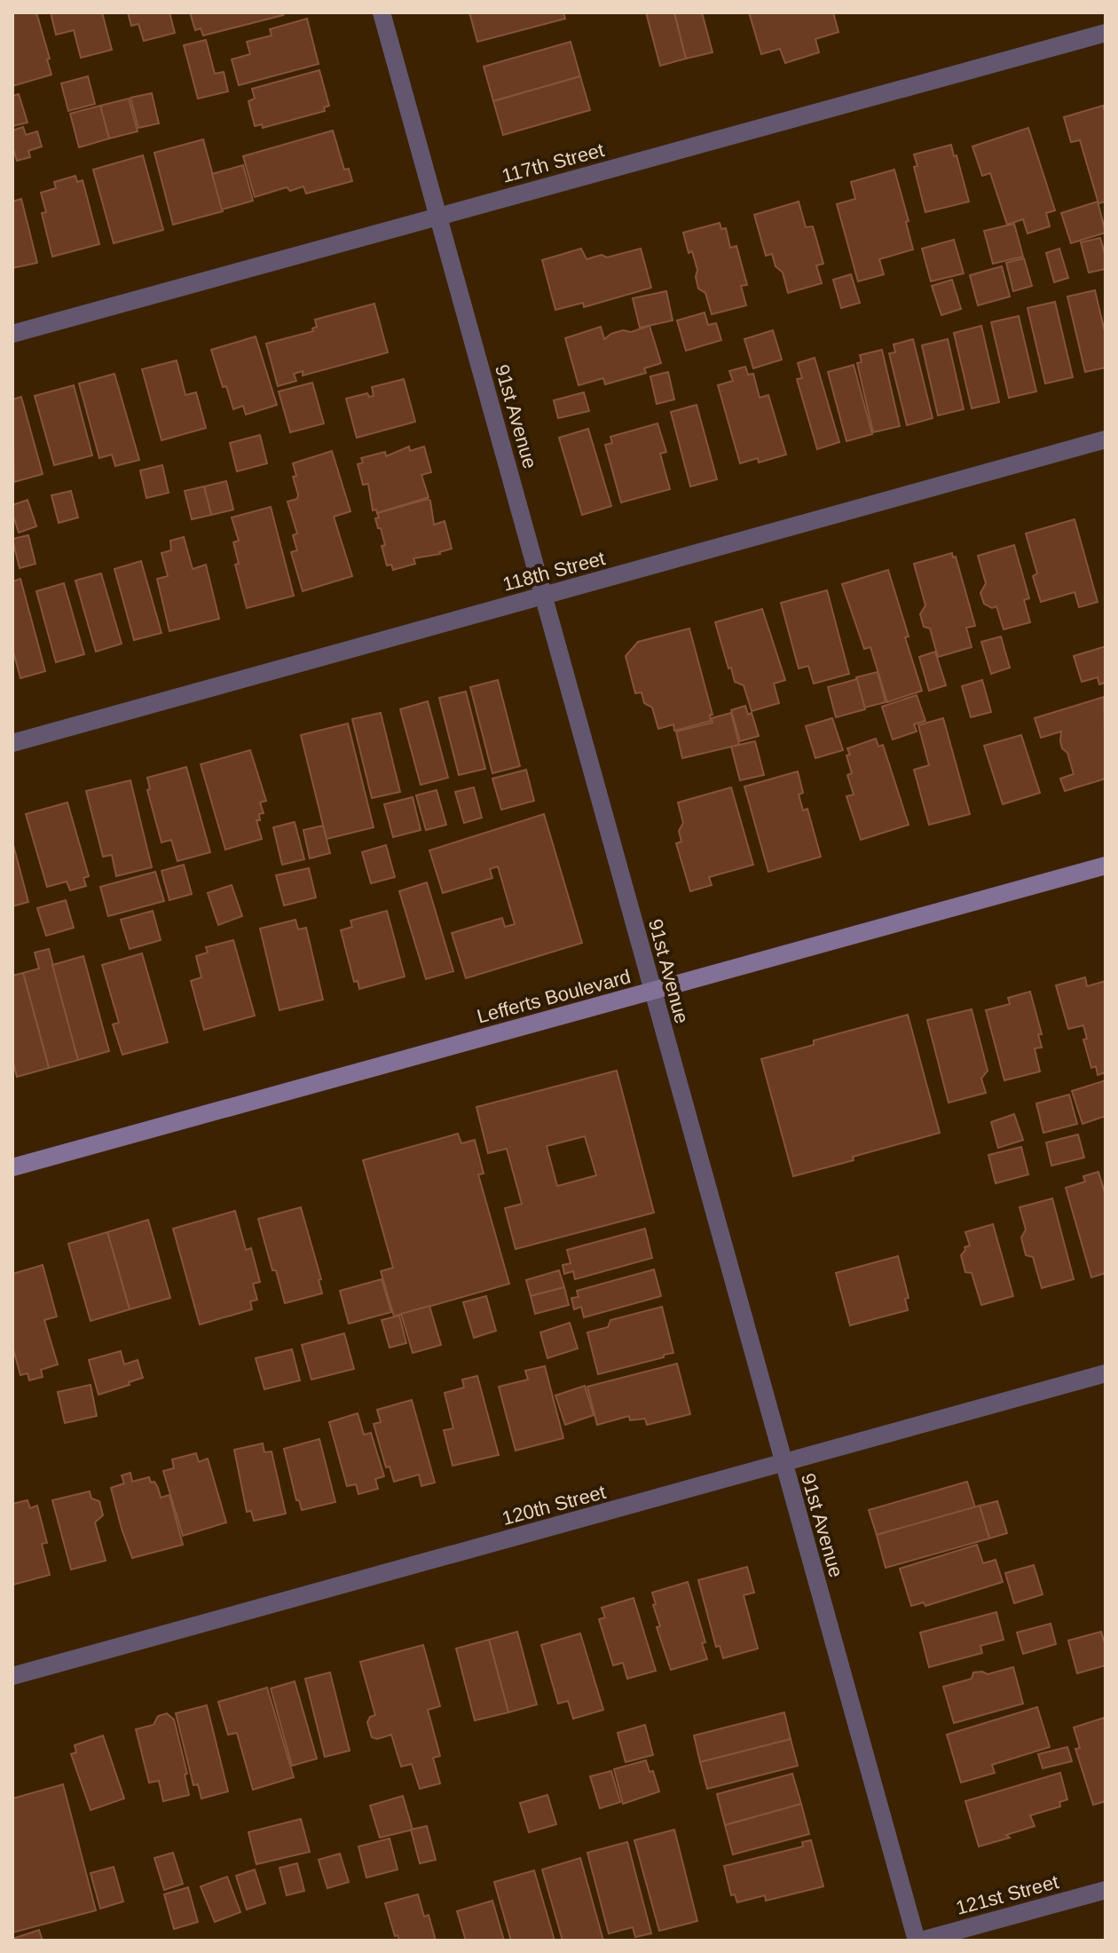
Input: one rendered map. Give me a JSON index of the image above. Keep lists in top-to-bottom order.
{
  "streets": {
    "street": [
      "117th Street",
      "91st Avenue",
      "118th Street",
      "Lefferts Boulevard",
      "120th Street",
      "121st Street"
    ]
  },
  "crossings": [
    ["117th Street", "91st Avenue"],
    ["91st Avenue", "118th Street"],
    ["91st Avenue", "Lefferts Boulevard"],
    ["91st Avenue", "120th Street"],
    ["91st Avenue", "121st Street"]
  ]
}
